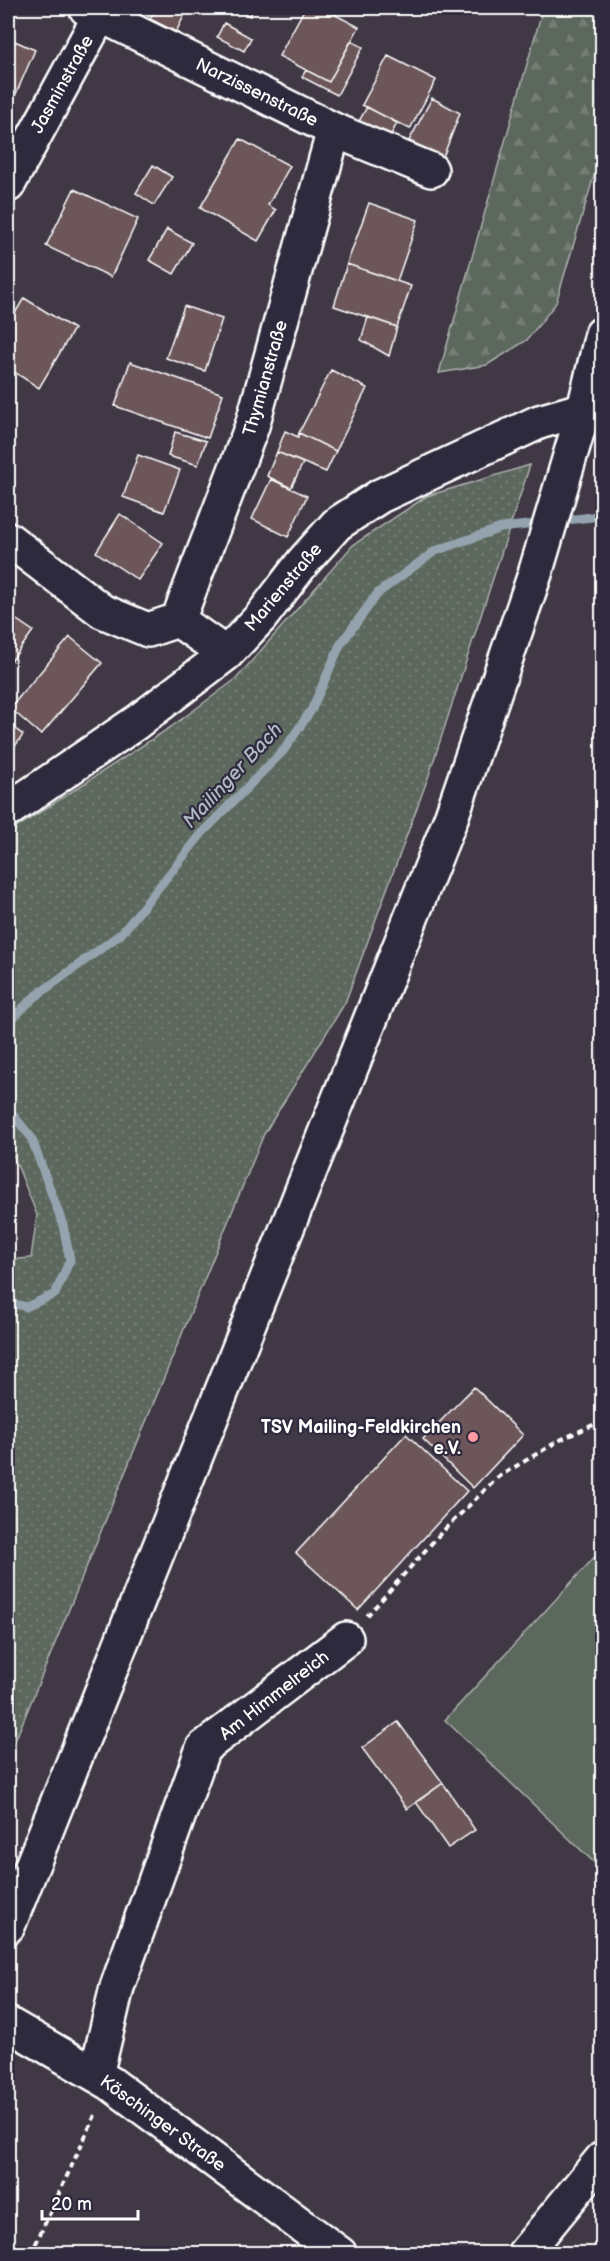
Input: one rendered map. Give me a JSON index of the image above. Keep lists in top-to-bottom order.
{
  "streets": {
    "street": [
      "Jasminstraße",
      "Narzissenstraße",
      "Thymianstraße",
      "Marienstraße",
      "Am Himmelreich",
      "Köschinger Straße"
    ]
  },
  "crossings": [
    ["Jasminstraße", "Narzissenstraße"],
    ["Narzissenstraße", "Thymianstraße"],
    ["Am Himmelreich", "Köschinger Straße"]
  ],
  "water": ["Mailinger Bach"],
  "places": ["TSV Mailing-Feldkirchen e.V."],
  "scale_bar": "20 m"
}
